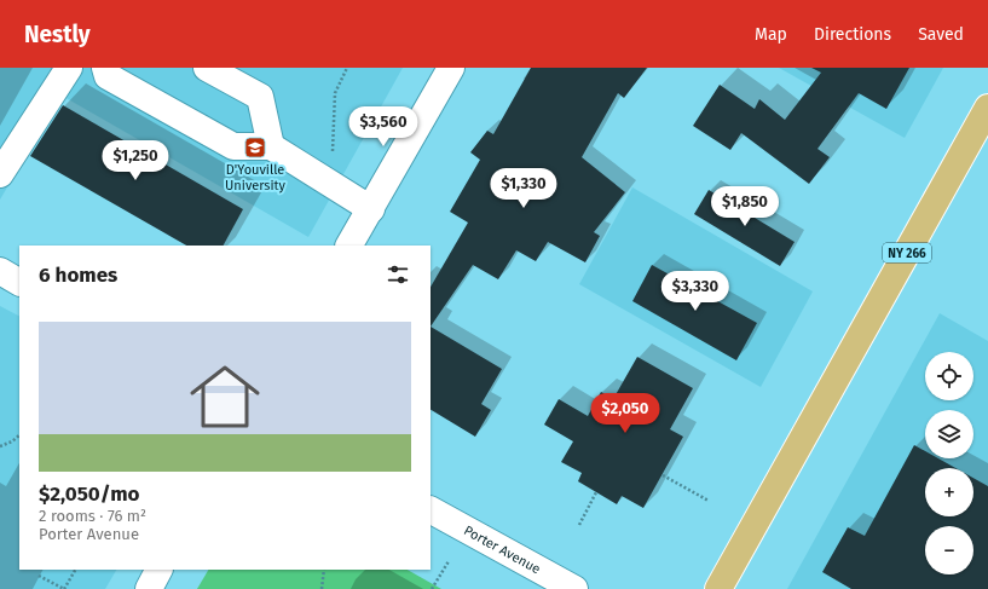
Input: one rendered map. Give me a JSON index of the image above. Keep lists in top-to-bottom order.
{
  "streets": {
    "main road": ["NY 266"],
    "street": ["Porter Avenue"]
  },
  "places": {
    "school or university": ["D'Youville University"]
  },
  "page": {
    "header": "Nestly",
    "nav": ["Map", "Directions", "Saved"],
    "price": [
      "$3,560",
      "$1,250",
      "$1,330",
      "$1,850",
      "$3,330",
      "$2,050"
    ],
    "heading": "6 homes",
    "list": [
      {
        "name": "$2,050/mo",
        "note": "2 rooms · 76 m² · Porter Avenue"
      }
    ],
    "map_buttons": ["+", "−"]
  }
}
